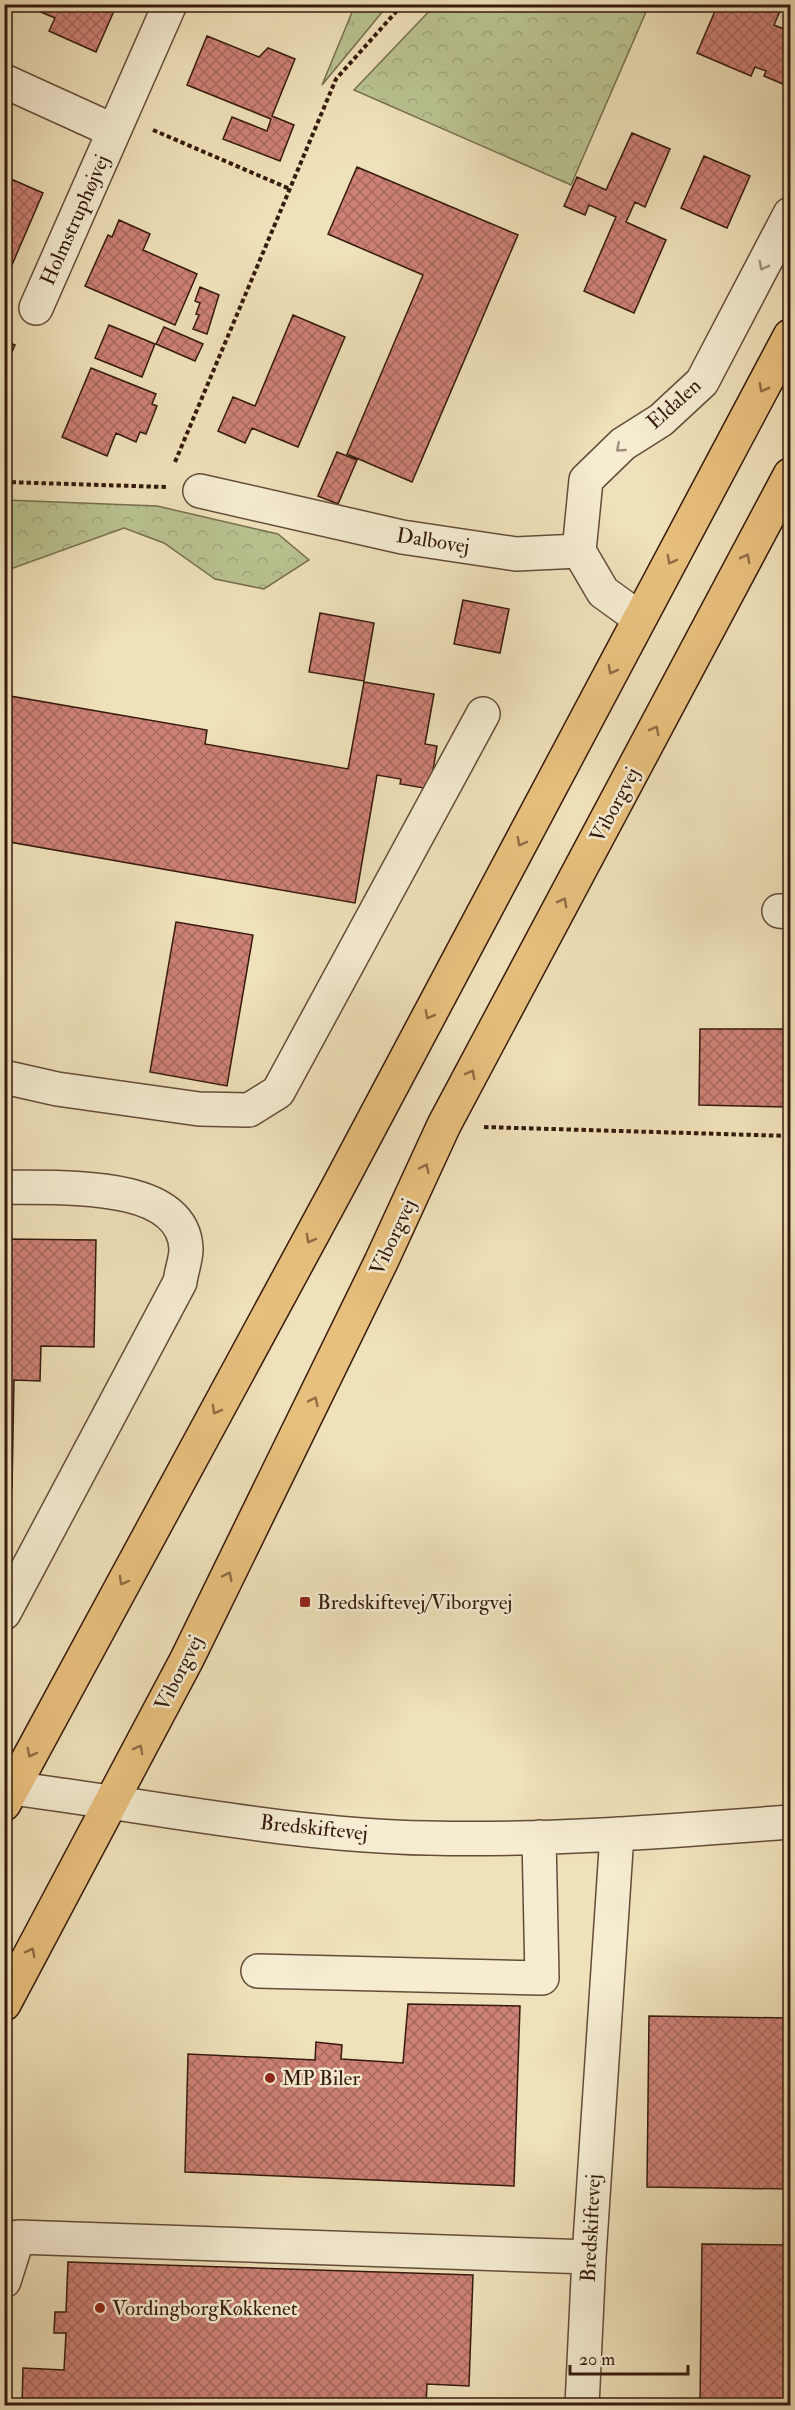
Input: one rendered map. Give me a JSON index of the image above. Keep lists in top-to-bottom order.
{
  "streets": {
    "main road": ["Viborgvej"],
    "street": [
      "Holmstruphøjvej",
      "Eldalen",
      "Dalbovej",
      "Bredskiftevej"
    ]
  },
  "crossings": [
    ["Eldalen", "Dalbovej"],
    ["Viborgvej", "Bredskiftevej"]
  ],
  "one_way": ["Eldalen"],
  "places": {
    "transit": ["Bredskiftevej/Viborgvej"],
    "other": ["MP Biler", "VordingborgKøkkenet"]
  },
  "scale_bar": "20 m"
}
